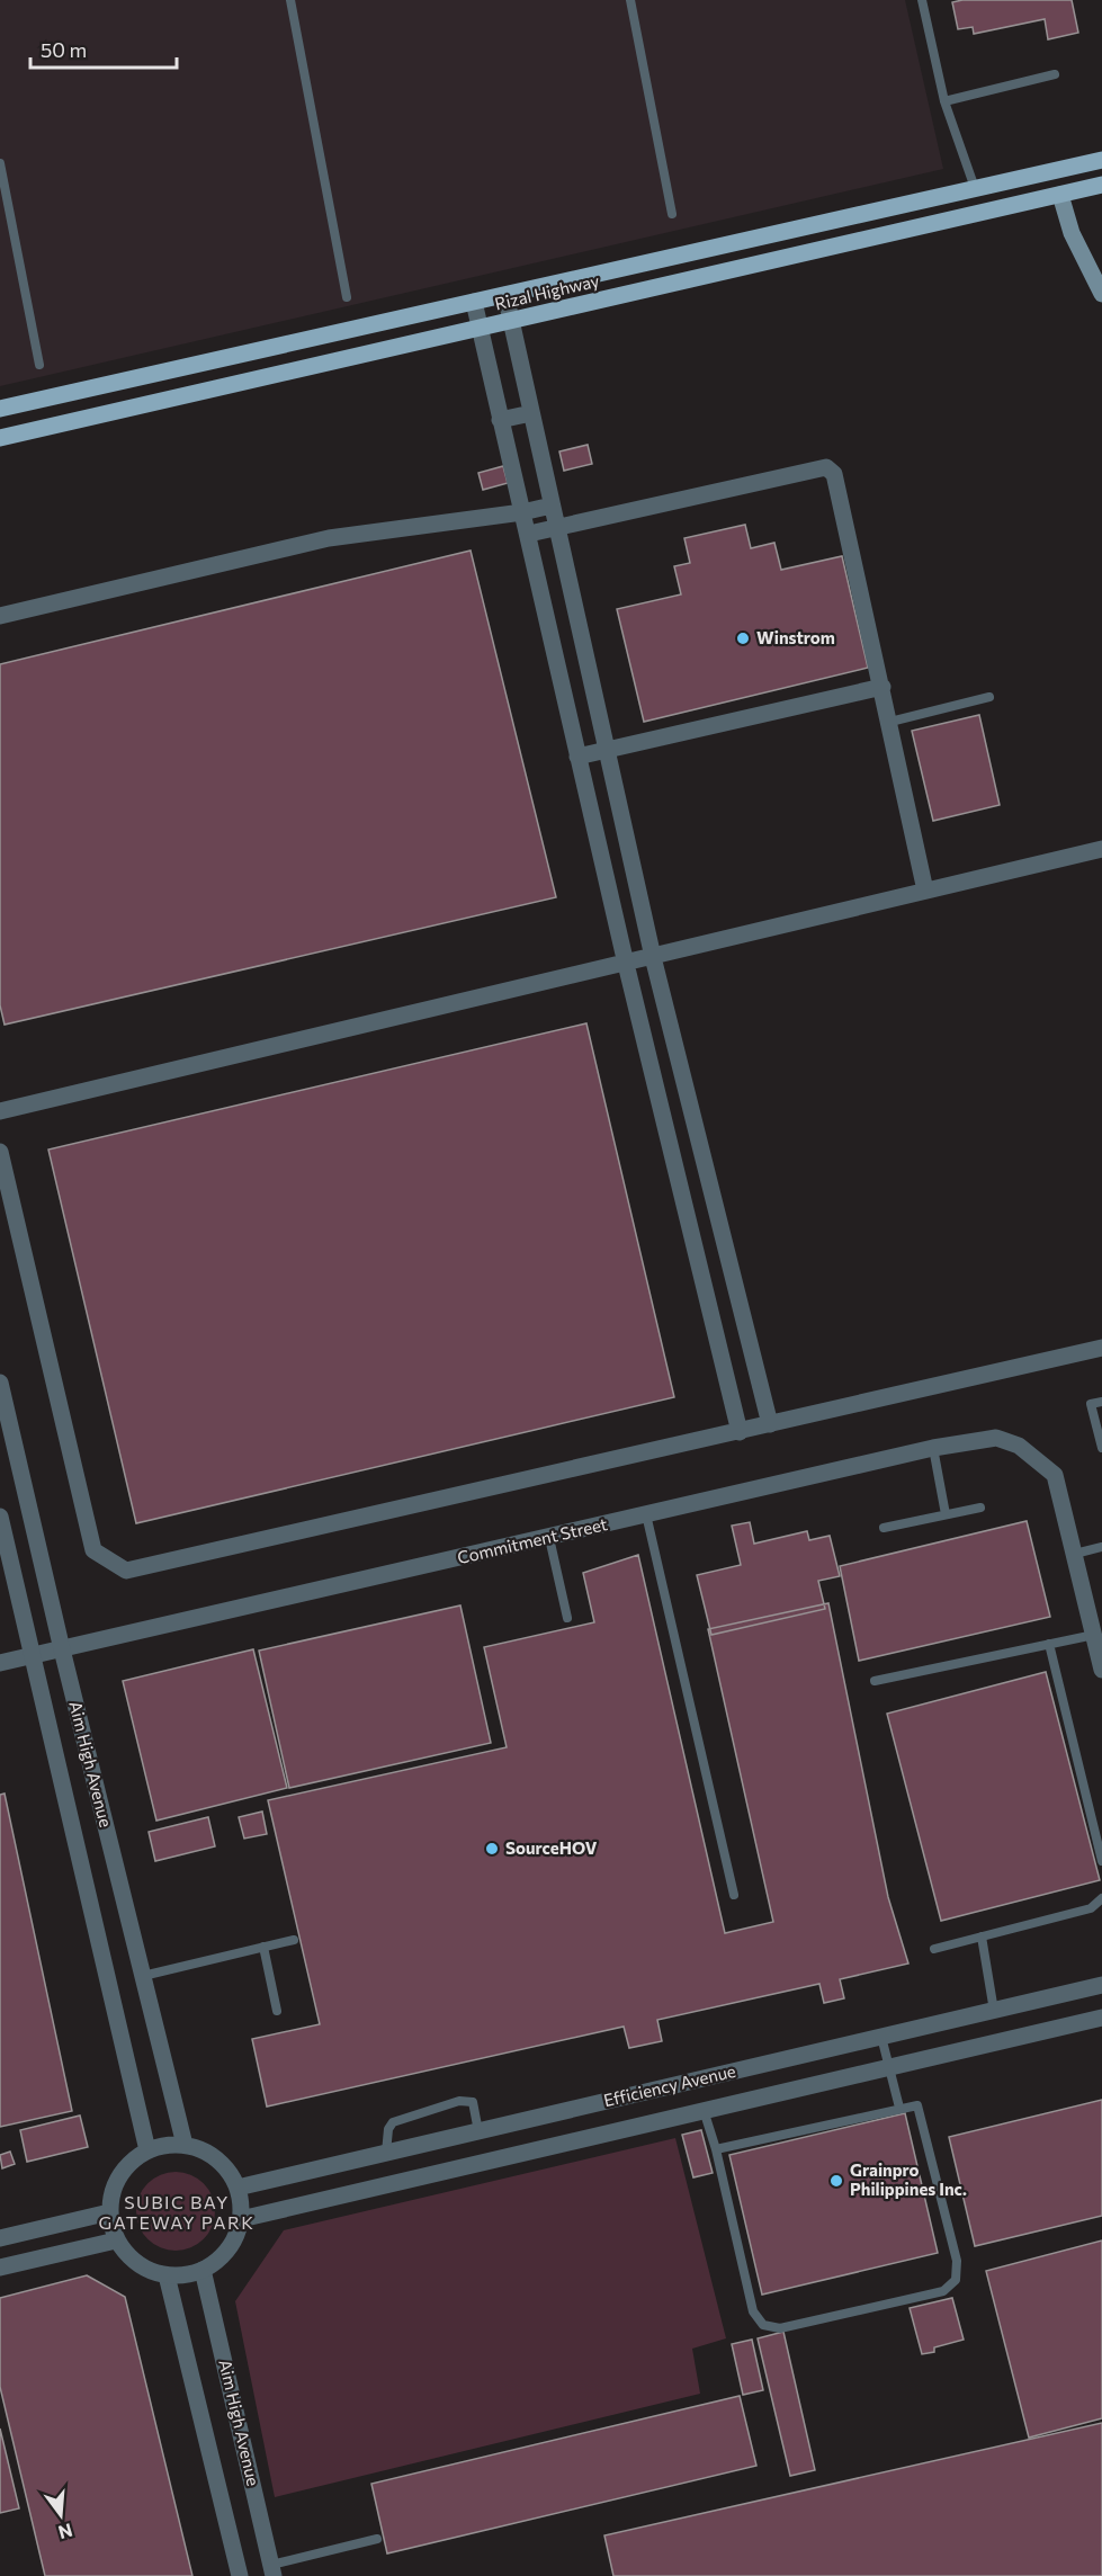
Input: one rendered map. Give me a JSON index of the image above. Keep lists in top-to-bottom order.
{
  "streets": {
    "main road": ["Rizal Highway"],
    "street": ["Commitment Street", "Aim High Avenue", "Efficiency Avenue"]
  },
  "crossings": [
    ["Commitment Street", "Aim High Avenue"],
    ["Aim High Avenue", "Efficiency Avenue"]
  ],
  "districts": ["SUBIC BAY GATEWAY PARK"],
  "places": ["Winstrom", "SourceHOV", "Grainpro Philippines Inc."],
  "scale_bar": "50 m",
  "north": "bottom"
}
